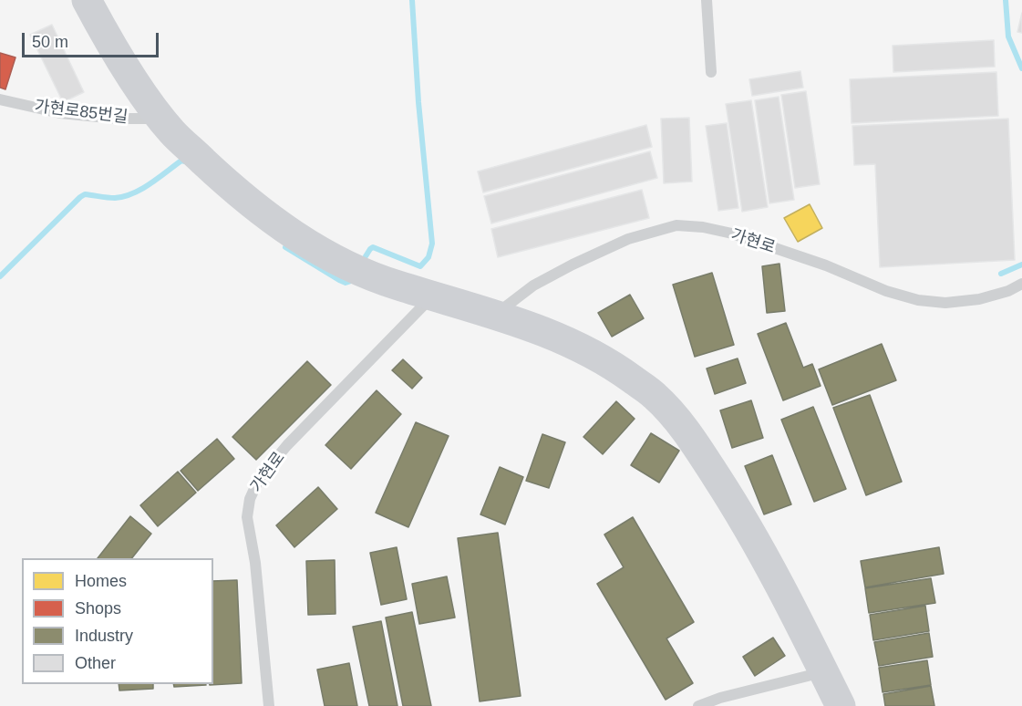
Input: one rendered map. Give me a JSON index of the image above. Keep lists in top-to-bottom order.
{
  "streets": {
    "lane": ["가현로85번길", "가현로"]
  },
  "legend": [
    "Homes",
    "Shops",
    "Industry",
    "Other"
  ],
  "scale_bar": "50 m"
}
